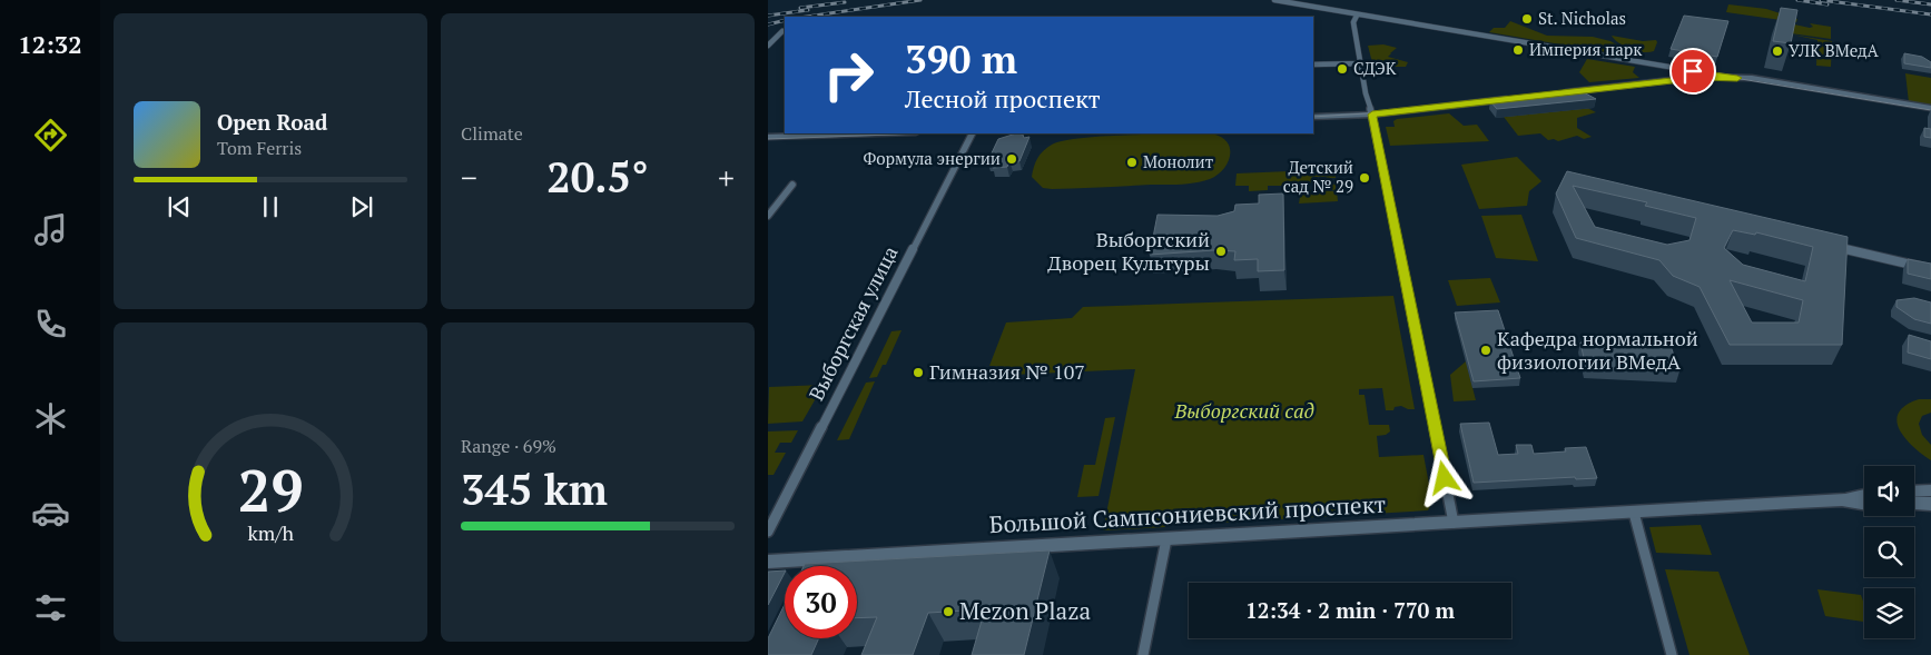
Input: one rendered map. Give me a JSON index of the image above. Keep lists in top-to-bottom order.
{
  "streets": {
    "main road": ["Большой Сампсониевский проспект"],
    "street": ["Выборгская улица"]
  },
  "parks": ["Выборгский сад"],
  "places": [
    "St. Nicholas",
    "Империя парк",
    "УЛК ВМедА",
    "СДЭК",
    "Формула энергии",
    "Монолит",
    "Детский сад № 29",
    "Выборгский Дворец Культуры",
    "Кафедра нормальной физиологии ВМедА",
    "Гимназия № 107",
    "Mezon Plaza"
  ],
  "page": {
    "tabs": "12:32",
    "tile": [
      "Climate",
      ["Range · 69%", "345 km"]
    ],
    "turn": ["390 m", "Лесной проспект"],
    "song": ["Open Road", "Tom Ferris"],
    "heat": ["−", "20.5°", "+"],
    "limit": "30",
    "trip": "12:34 · 2 min · 770 m",
    "gauge": ["29", "km/h"]
  }
}
